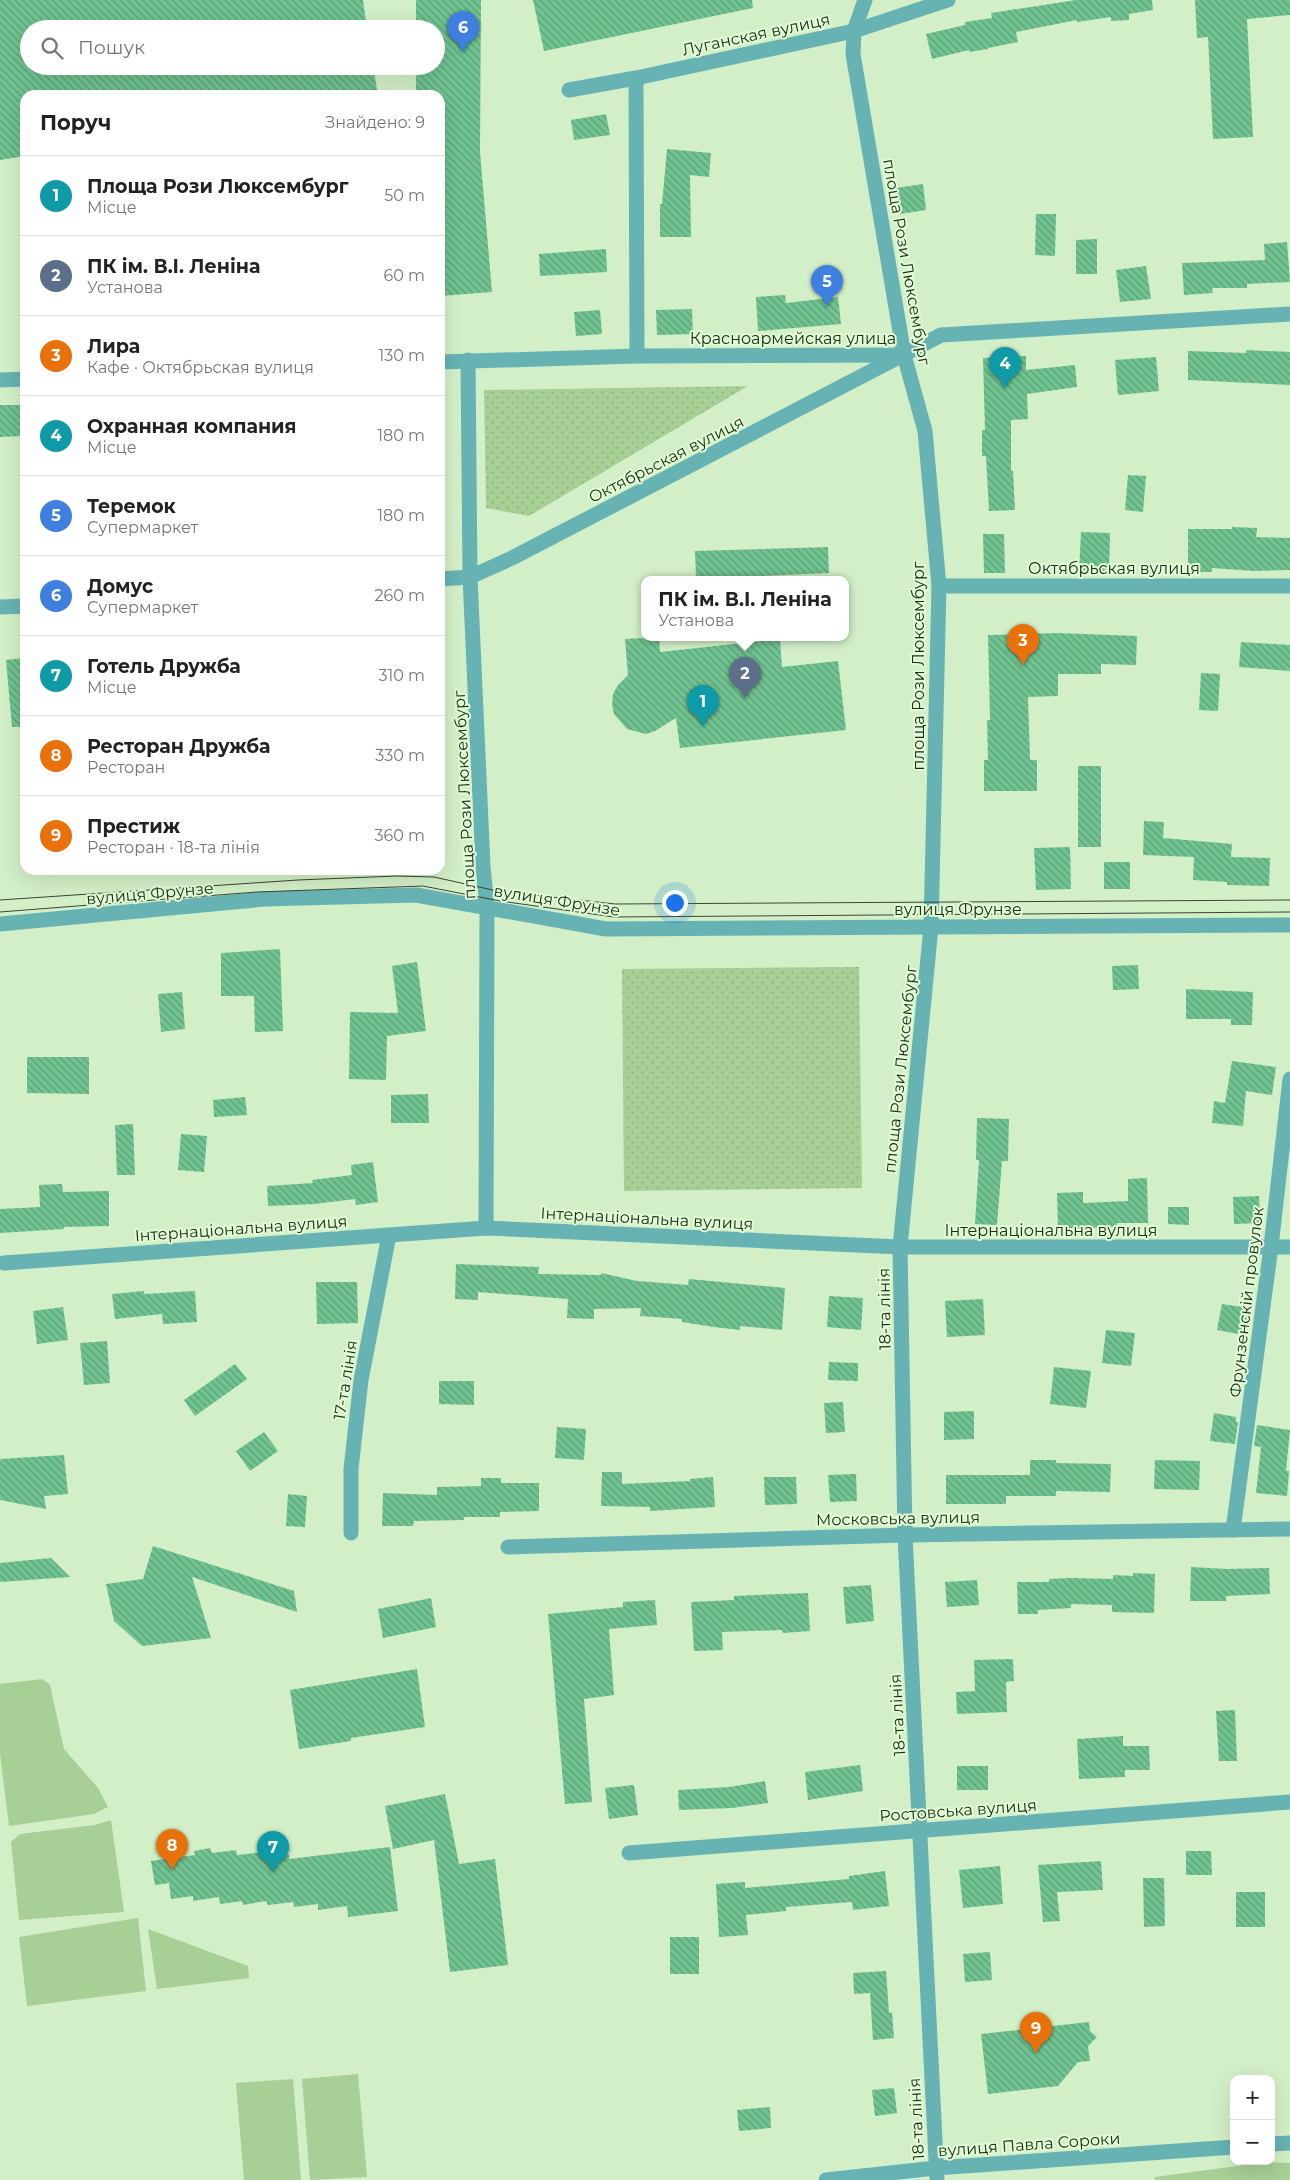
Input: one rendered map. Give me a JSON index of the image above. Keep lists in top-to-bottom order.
{
  "streets": {
    "street": [
      "Луганская вулиця",
      "площа Рози Люксембург",
      "Красноармейская улица",
      "Октябрьская вулиця",
      "вулиця Фрунзе",
      "Інтернаціональна вулиця",
      "Фрунзенскій провулок",
      "18-та лінія",
      "17-та лінія",
      "Московська вулиця",
      "Ростовська вулиця",
      "вулиця Павла Сороки"
    ]
  },
  "crossings": [
    ["Луганская вулиця", "площа Рози Люксембург"],
    ["площа Рози Люксембург", "Красноармейская улица"],
    ["площа Рози Люксембург", "Октябрьская вулиця"],
    ["площа Рози Люксембург", "вулиця Фрунзе"],
    ["площа Рози Люксембург", "Інтернаціональна вулиця"],
    ["площа Рози Люксембург", "18-та лінія"],
    ["Красноармейская улица", "Октябрьская вулиця"],
    ["Інтернаціональна вулиця", "Фрунзенскій провулок"],
    ["Інтернаціональна вулиця", "18-та лінія"],
    ["Інтернаціональна вулиця", "17-та лінія"],
    ["Фрунзенскій провулок", "Московська вулиця"],
    ["18-та лінія", "Московська вулиця"],
    ["18-та лінія", "Ростовська вулиця"],
    ["18-та лінія", "вулиця Павла Сороки"]
  ],
  "page": {
    "pins": [
      "6",
      "5",
      "4",
      "3",
      "2",
      "1",
      "8",
      "7",
      "9"
    ],
    "search": "Пошук",
    "heading": ["Поруч", "Знайдено: 9"],
    "list": [
      {
        "mark": "1",
        "name": "Площа Рози Люксембург",
        "note": "Місце",
        "value": "50 m"
      },
      {
        "mark": "2",
        "name": "ПК ім. В.І. Леніна",
        "note": "Установа",
        "value": "60 m"
      },
      {
        "mark": "3",
        "name": "Лира",
        "note": "Кафе · Октябрьская вулиця",
        "value": "130 m"
      },
      {
        "mark": "4",
        "name": "Охранная компания",
        "note": "Місце",
        "value": "180 m"
      },
      {
        "mark": "5",
        "name": "Теремок",
        "note": "Супермаркет",
        "value": "180 m"
      },
      {
        "mark": "6",
        "name": "Домус",
        "note": "Супермаркет",
        "value": "260 m"
      },
      {
        "mark": "7",
        "name": "Готель Дружба",
        "note": "Місце",
        "value": "310 m"
      },
      {
        "mark": "8",
        "name": "Ресторан Дружба",
        "note": "Ресторан",
        "value": "330 m"
      },
      {
        "mark": "9",
        "name": "Престиж",
        "note": "Ресторан · 18-та лінія",
        "value": "360 m"
      }
    ],
    "popup": ["ПК ім. В.І. Леніна", "Установа"],
    "map_buttons": ["+", "−"]
  }
}
